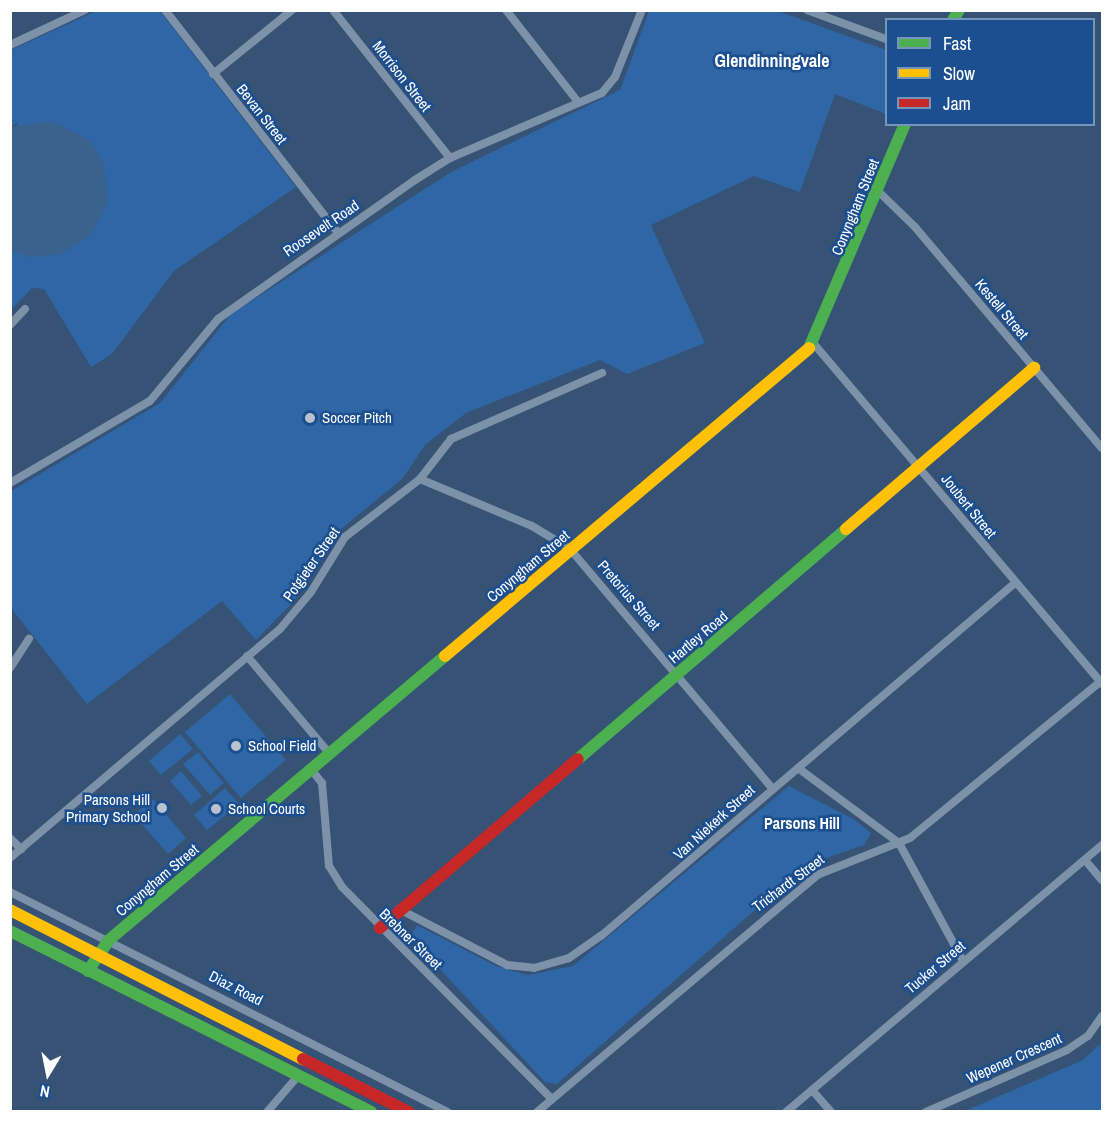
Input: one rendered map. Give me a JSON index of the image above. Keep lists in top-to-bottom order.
{
  "streets": {
    "street": [
      "Morrison Street",
      "Bevan Street",
      "Conyngham Street",
      "Roosevelt Road",
      "Kestell Street",
      "Joubert Street",
      "Potgieter Street",
      "Pretorius Street",
      "Hartley Road",
      "Van Niekerk Street",
      "Trichardt Street",
      "Brebner Street",
      "Tucker Street",
      "Diaz Road",
      "Wepener Crescent"
    ]
  },
  "crossings": [
    ["Morrison Street", "Roosevelt Road"],
    ["Bevan Street", "Roosevelt Road"],
    ["Conyngham Street", "Kestell Street"],
    ["Conyngham Street", "Joubert Street"],
    ["Conyngham Street", "Pretorius Street"],
    ["Conyngham Street", "Brebner Street"],
    ["Conyngham Street", "Diaz Road"],
    ["Kestell Street", "Hartley Road"],
    ["Joubert Street", "Hartley Road"],
    ["Joubert Street", "Van Niekerk Street"],
    ["Joubert Street", "Trichardt Street"],
    ["Potgieter Street", "Pretorius Street"],
    ["Pretorius Street", "Hartley Road"],
    ["Pretorius Street", "Van Niekerk Street"],
    ["Hartley Road", "Van Niekerk Street"],
    ["Hartley Road", "Brebner Street"],
    ["Trichardt Street", "Brebner Street"]
  ],
  "districts": ["Glendinningvale", "Parsons Hill"],
  "places": [
    "Soccer Pitch",
    "School Field",
    "Parsons Hill Primary School",
    "School Courts"
  ],
  "legend": ["Fast", "Slow", "Jam"],
  "north": "bottom"
}
